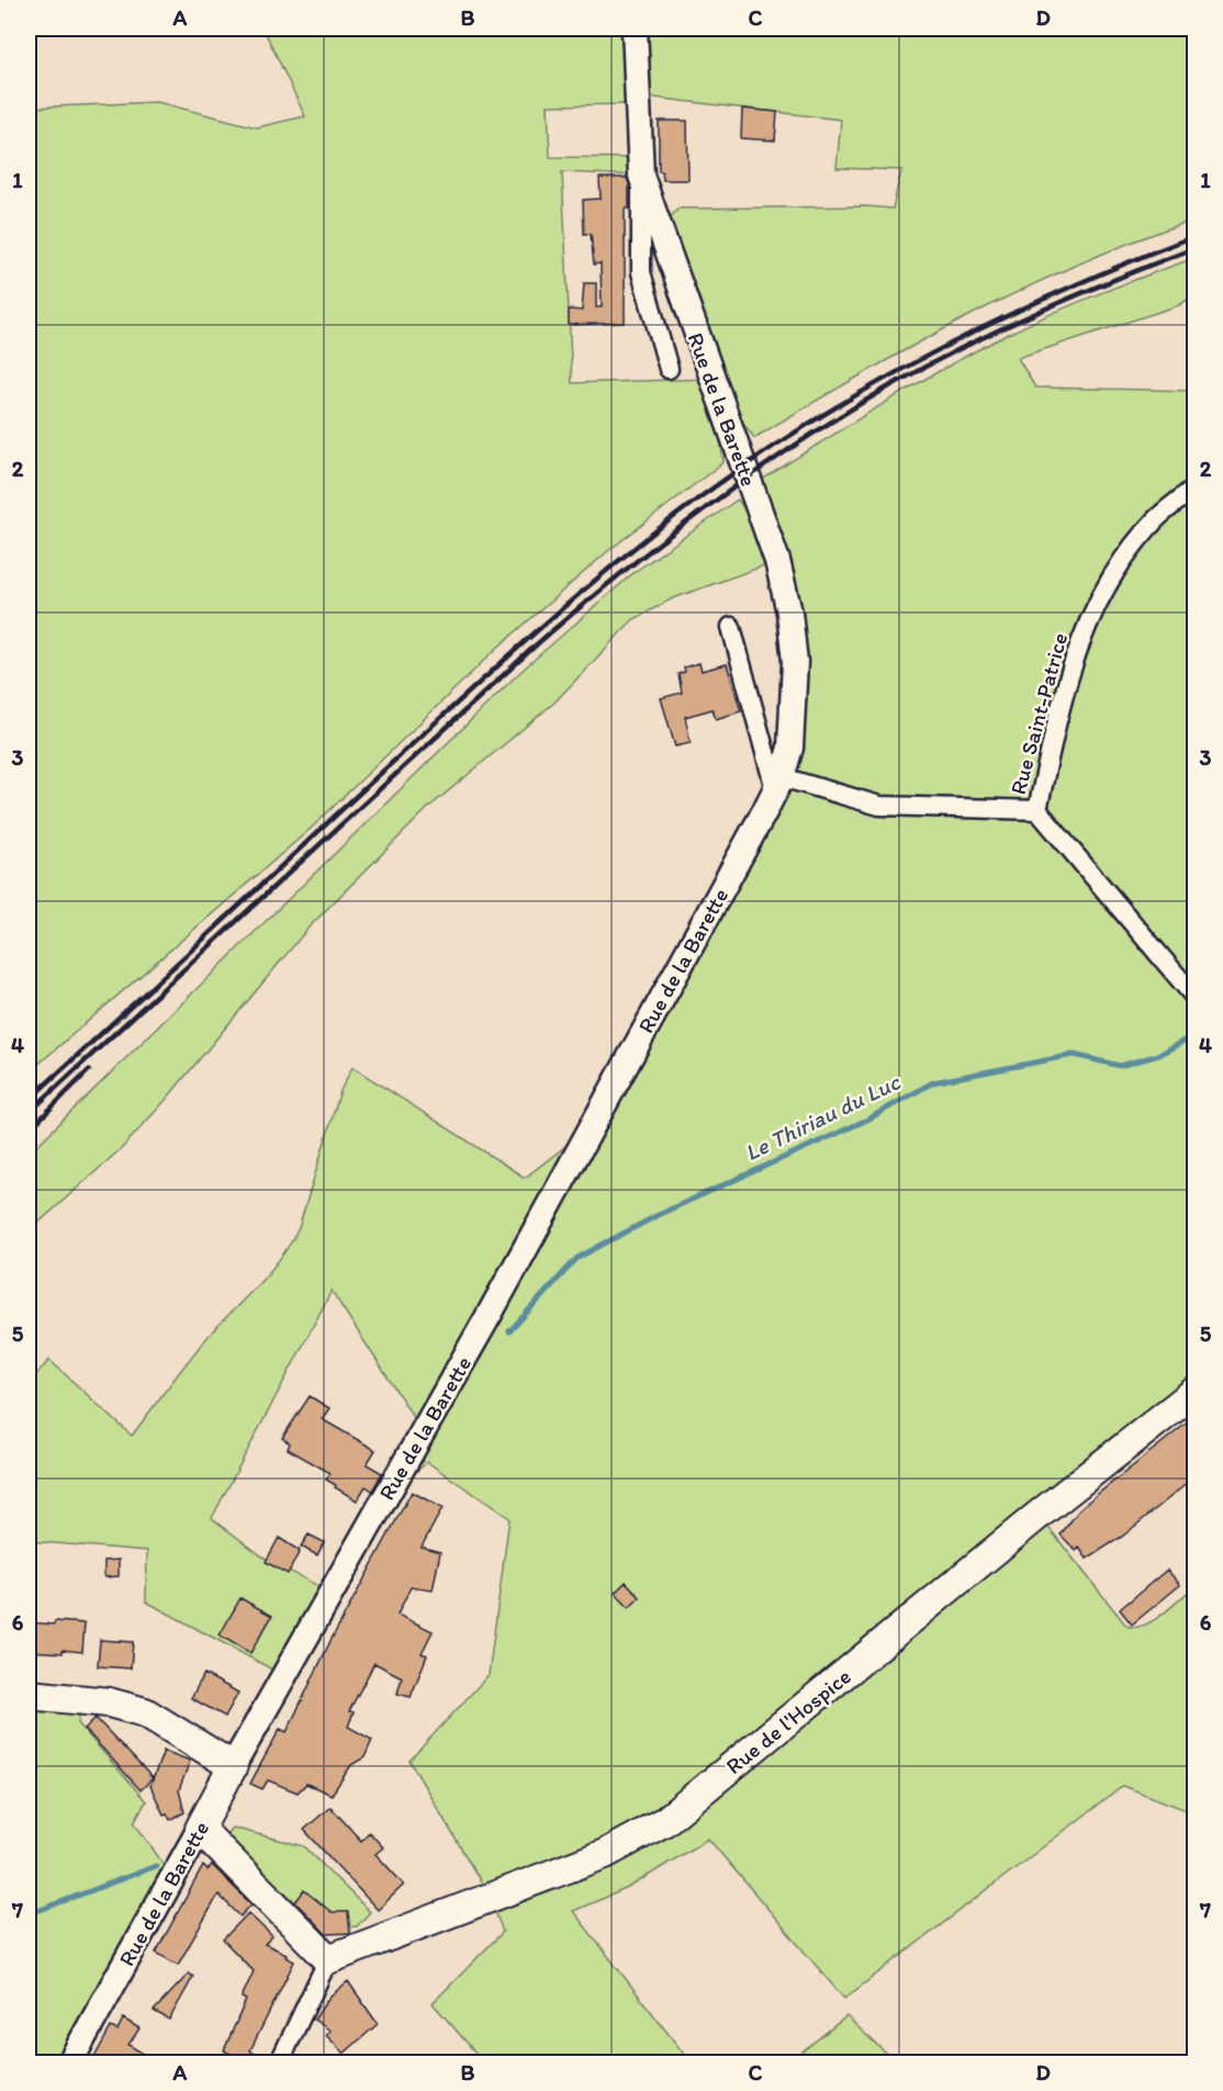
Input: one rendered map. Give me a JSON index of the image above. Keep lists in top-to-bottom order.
{
  "streets": {
    "main road": ["Rue de la Barette", "Rue de l'Hospice"],
    "street": ["Rue Saint-Patrice"]
  },
  "crossings": [
    ["Rue de la Barette", "Rue Saint-Patrice"]
  ],
  "water": ["Le Thiriau du Luc"],
  "grid": {
    "columns": [
      "A",
      "B",
      "C",
      "D"
    ],
    "rows": [
      "1",
      "2",
      "3",
      "4",
      "5",
      "6",
      "7"
    ]
  }
}
